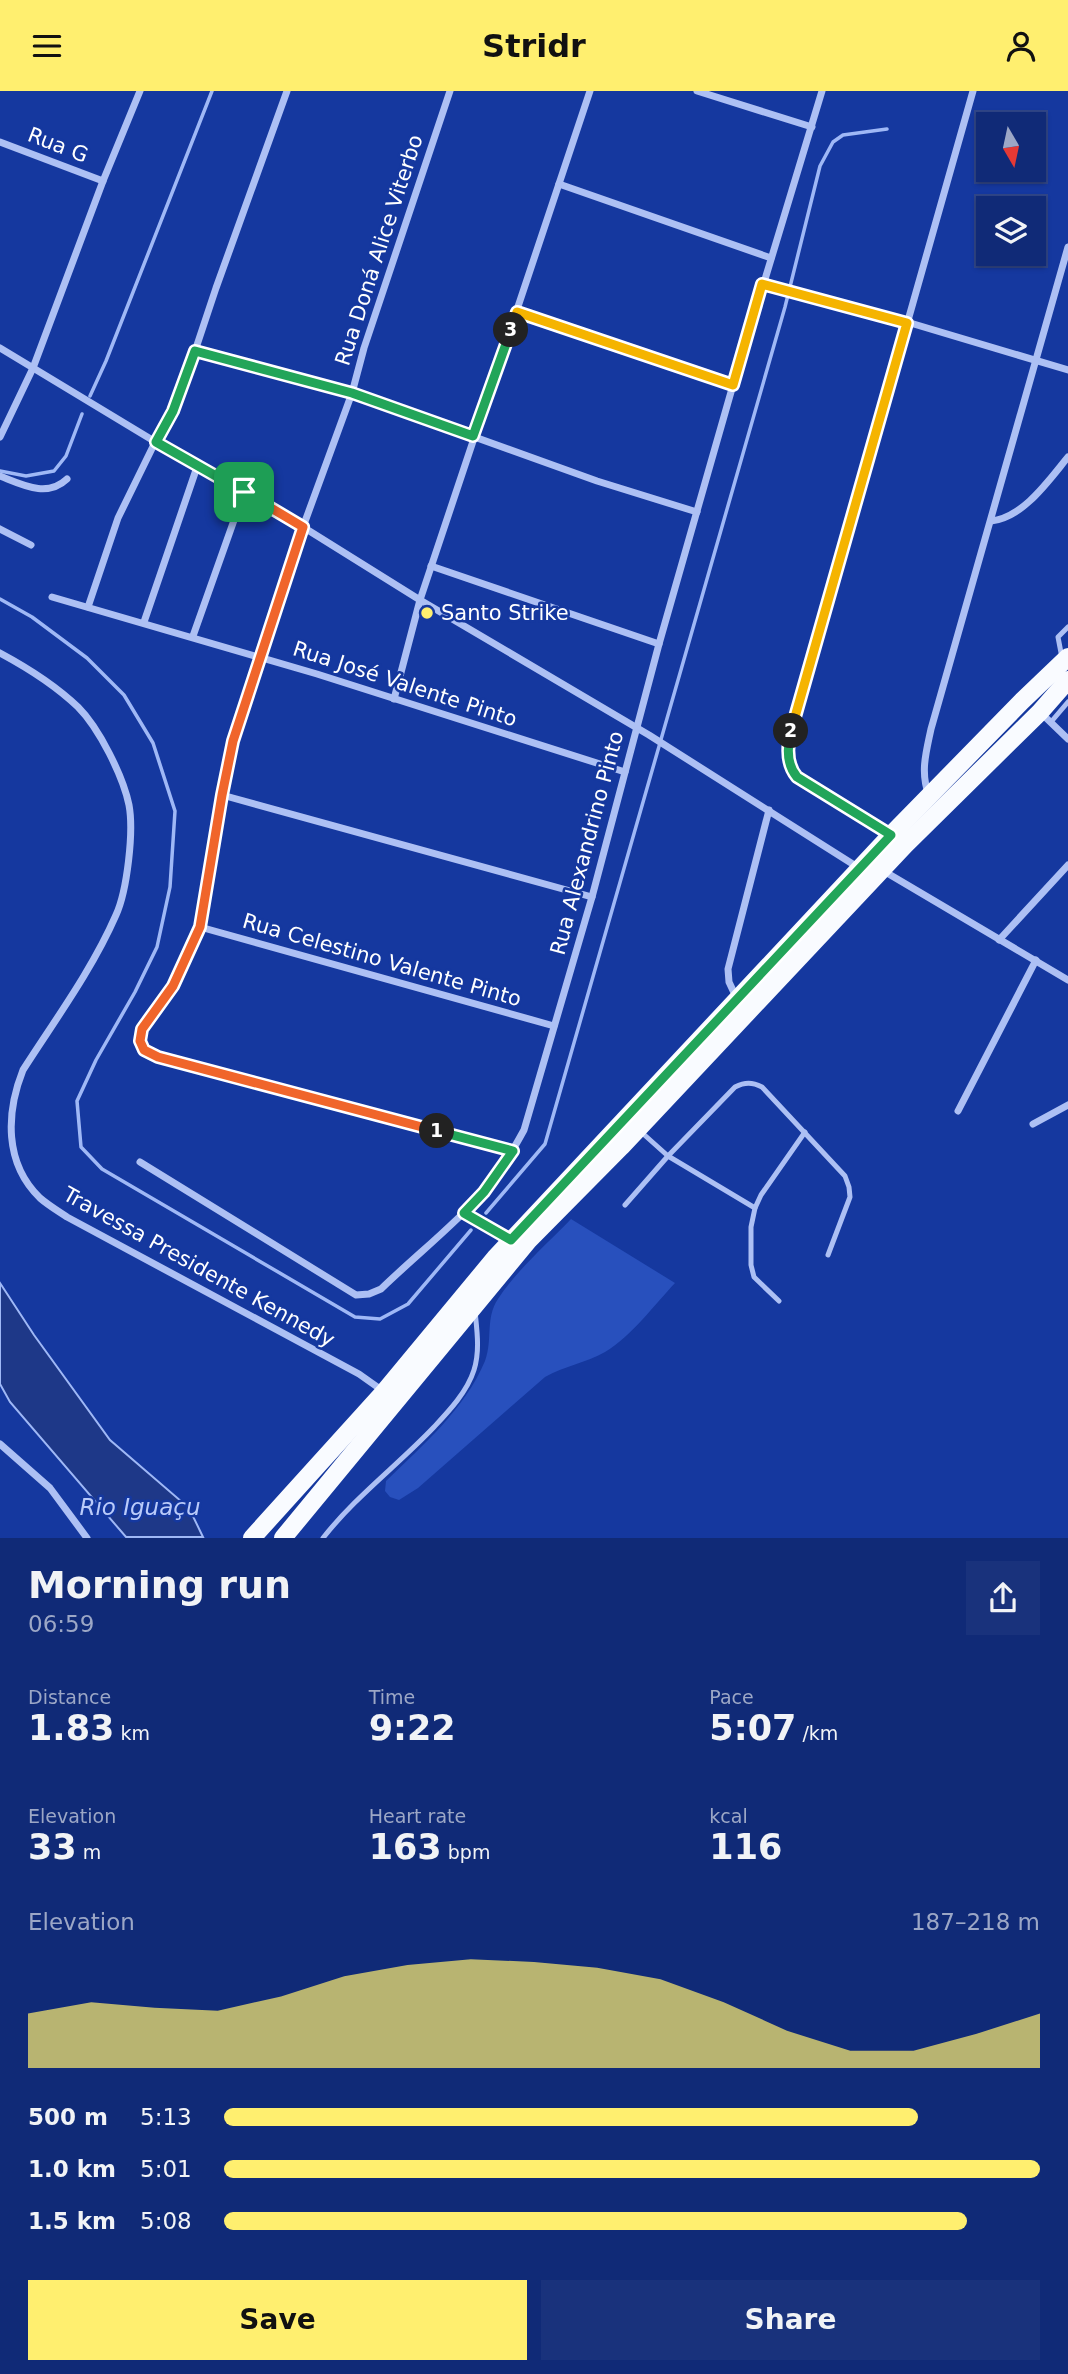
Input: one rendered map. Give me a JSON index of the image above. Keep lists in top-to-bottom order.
{
  "streets": {
    "street": [
      "Rua G",
      "Rua Doná Alice Viterbo",
      "Rua José Valente Pinto",
      "Rua Alexandrino Pinto",
      "Rua Celestino Valente Pinto",
      "Travessa Presidente Kennedy"
    ]
  },
  "crossings": [
    ["Rua Doná Alice Viterbo", "Rua José Valente Pinto"],
    ["Rua Doná Alice Viterbo", "Rua Alexandrino Pinto"],
    ["Rua Doná Alice Viterbo", "Rua Celestino Valente Pinto"],
    ["Rua José Valente Pinto", "Rua Alexandrino Pinto"],
    ["Rua Alexandrino Pinto", "Rua Celestino Valente Pinto"]
  ],
  "water": ["Rio Iguaçu"],
  "places": ["Santo Strike"],
  "north": "bottom",
  "page": {
    "header": "Stridr",
    "pins": ["3", "2", "1"],
    "heading": ["Morning run", "06:59"],
    "stats": [
      ["Distance", "1.83 km"],
      ["Time", "9:22"],
      ["Pace", "5:07 /km"],
      ["Elevation", "33 m"],
      ["Heart rate", "163 bpm"],
      ["kcal", "116"]
    ],
    "chart": ["Elevation", "187–218 m"],
    "list": [
      {
        "name": "500 m",
        "note": "5:13"
      },
      {
        "name": "1.0 km",
        "note": "5:01"
      },
      {
        "name": "1.5 km",
        "note": "5:08"
      }
    ],
    "buttons": ["Save", "Share"]
  }
}
